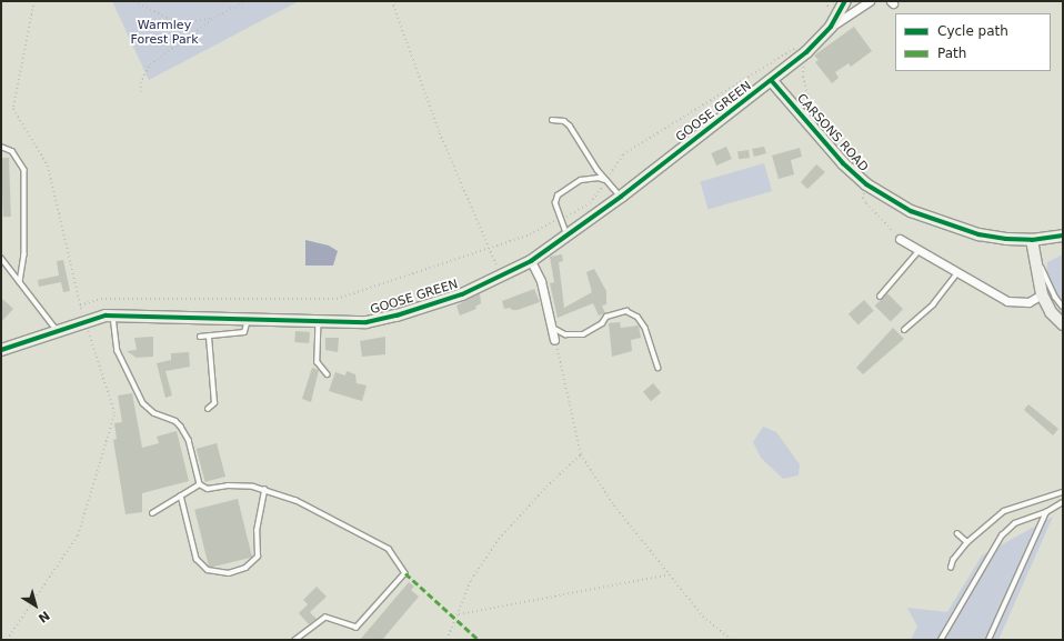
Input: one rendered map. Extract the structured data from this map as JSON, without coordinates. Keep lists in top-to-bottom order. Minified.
{"streets":{"street":["GOOSE GREEN","CARSONS ROAD"]},"crossings":[["GOOSE GREEN","CARSONS ROAD"]],"parks":["Warmley Forest Park"],"legend":["Cycle path","Path"],"north":"bottom right"}
